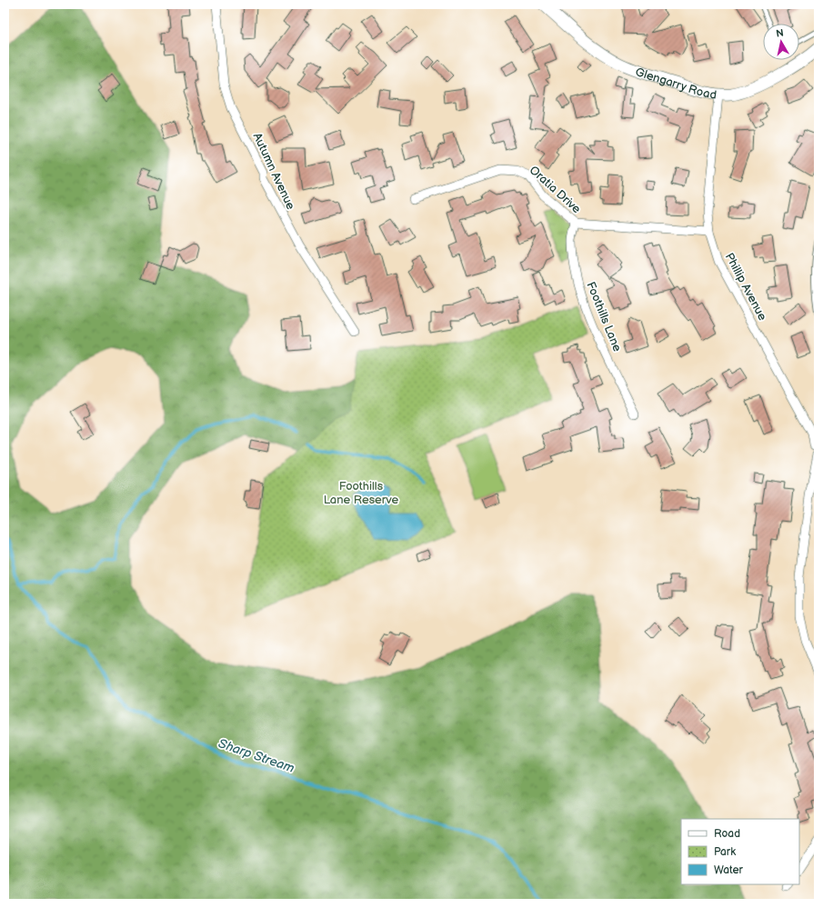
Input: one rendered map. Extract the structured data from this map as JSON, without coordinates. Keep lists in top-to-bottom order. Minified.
{"streets":{"main road":["Glengarry Road"],"street":["Autumn Avenue","Oratia Drive","Phillip Avenue","Foothills Lane"]},"crossings":[["Glengarry Road","Phillip Avenue"],["Oratia Drive","Phillip Avenue"],["Oratia Drive","Foothills Lane"]],"water":["Sharp Stream"],"parks":["Foothills Lane Reserve"],"legend":["Road","Park","Water"],"north":"top"}
